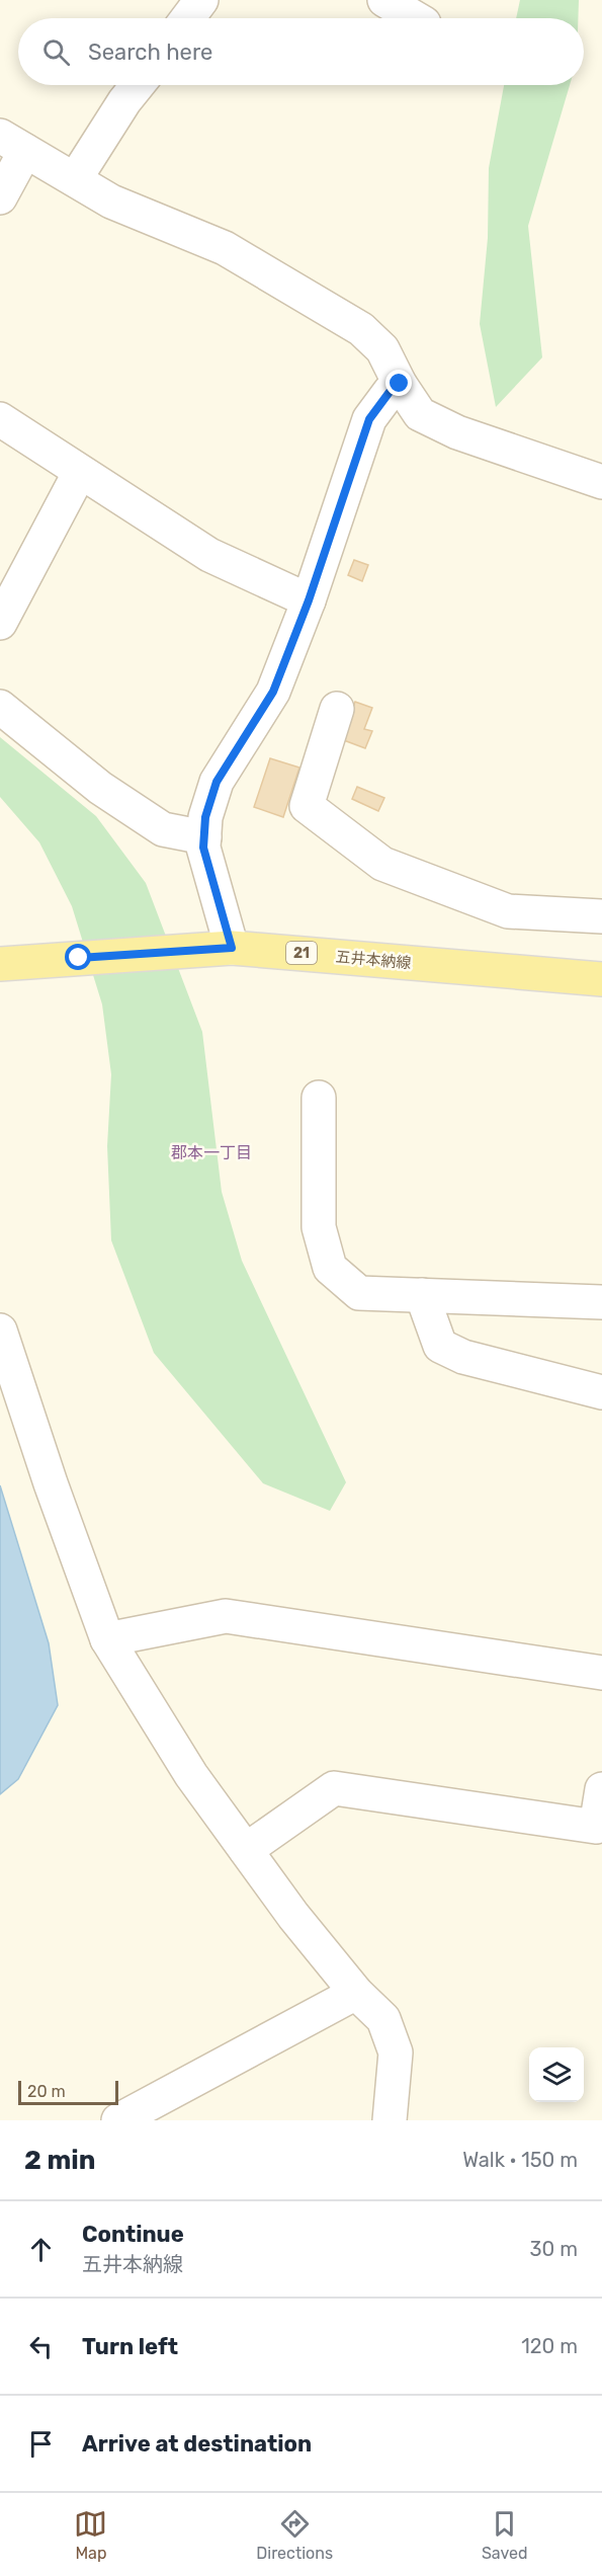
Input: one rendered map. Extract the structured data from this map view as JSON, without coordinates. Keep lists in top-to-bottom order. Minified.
{"streets":{"main road":["21","五井本納線"]},"districts":["郡本一丁目"],"scale_bar":"20 m","page":{"search":"Search here","scale":"20 m","heading":["2 min","Walk · 150 m"],"list":[["Continue","五井本納線","30 m"],["Turn left","120 m"],"Arrive at destination"],"nav":["Map","Directions","Saved"]}}
